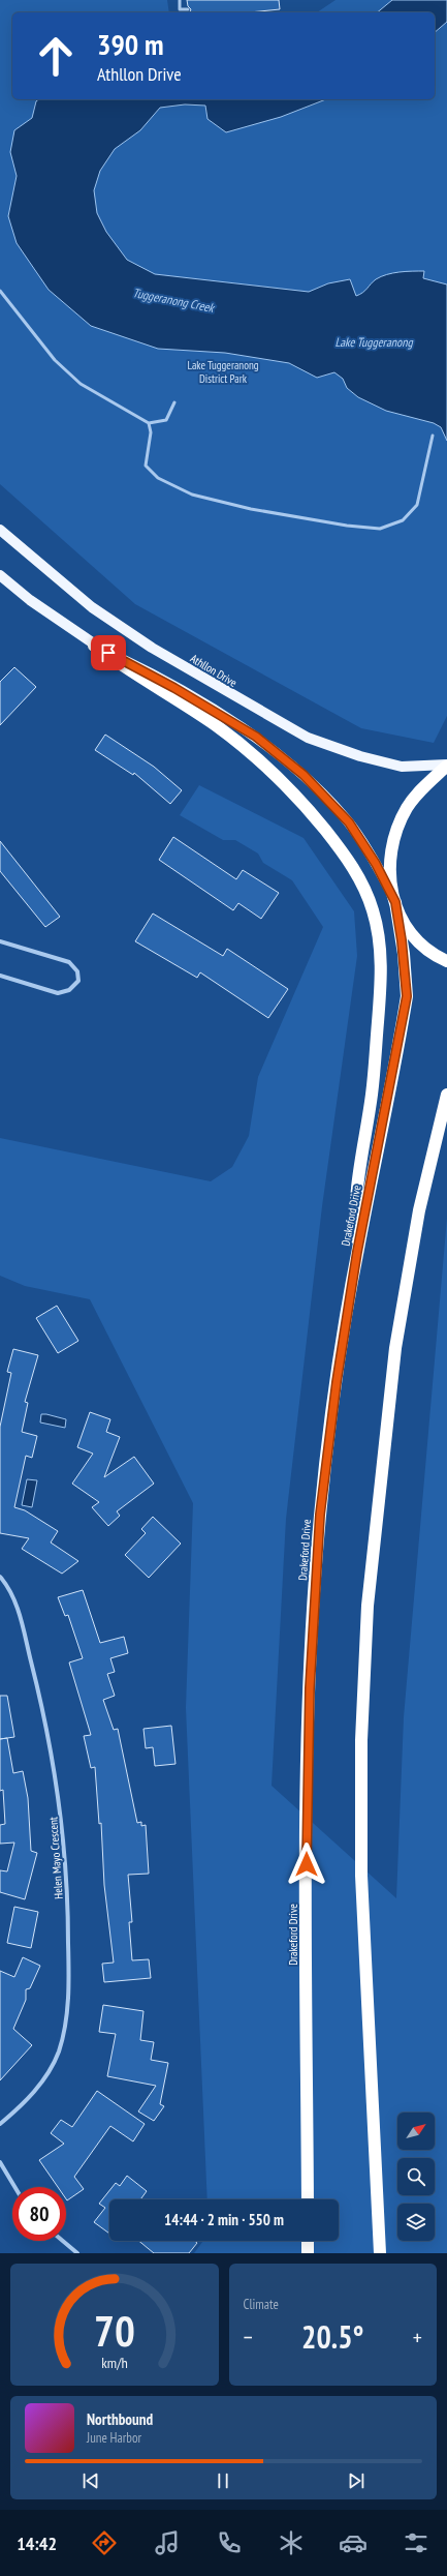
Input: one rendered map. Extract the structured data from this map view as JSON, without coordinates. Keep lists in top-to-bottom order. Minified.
{"streets":{"highway":["Drakeford Drive"],"main road":["Athllon Drive"],"street":["Helen Mayo Crescent"]},"water":["Tuggeranong Creek","Lake Tuggeranong"],"parks":["Lake Tuggeranong District Park"],"north":"top right","page":{"turn":["390 m","Athllon Drive"],"limit":"80","trip":"14:44 · 2 min · 550 m","tile":"Climate","heat":["−","20.5°","+"],"song":["Northbound","June Harbor"],"tabs":"14:42","gauge":["70","km/h"]}}
